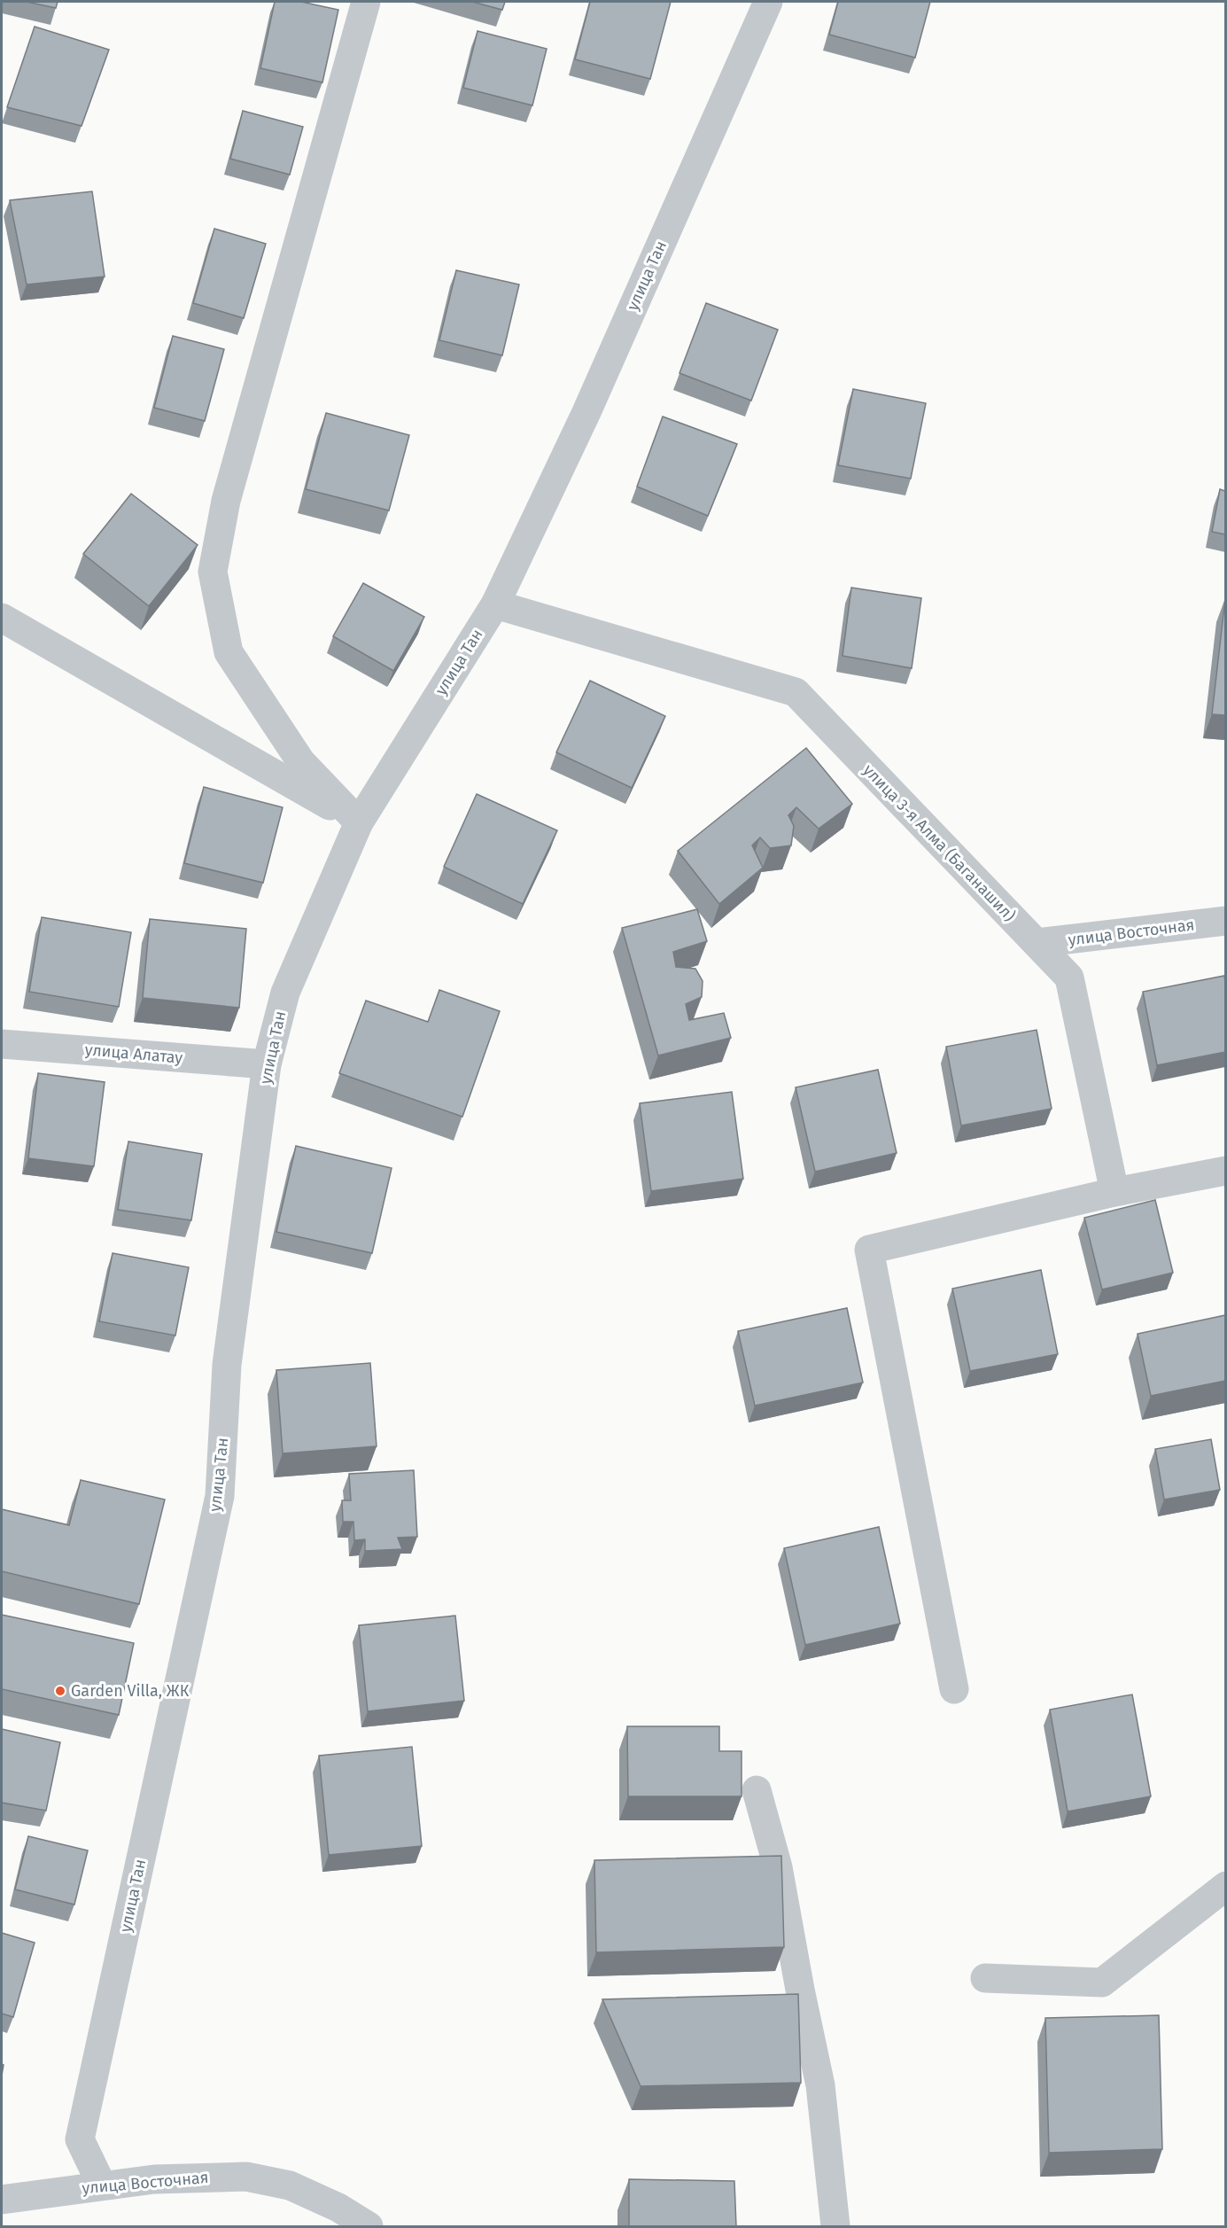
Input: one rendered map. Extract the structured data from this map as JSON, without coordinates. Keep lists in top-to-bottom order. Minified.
{"streets":{"street":["улица Тан","улица 3-я Алма (Баганашил)","улица Восточная","улица Алатау"]},"crossings":[["улица Тан","улица 3-я Алма (Баганашил)"],["улица Тан","улица Восточная"],["улица Тан","улица Алатау"],["улица 3-я Алма (Баганашил)","улица Восточная"]],"places":["Garden Villa, ЖК"]}
